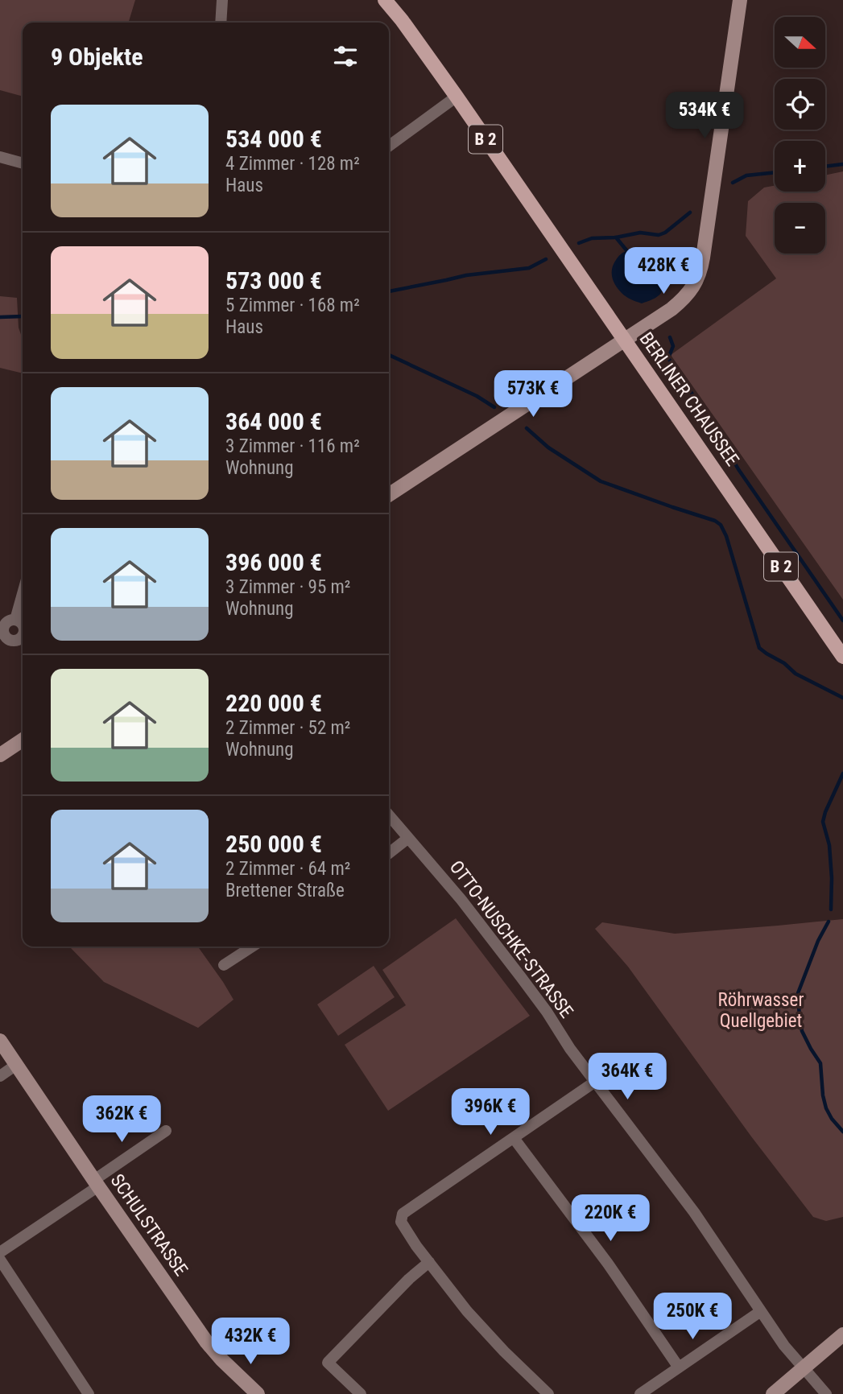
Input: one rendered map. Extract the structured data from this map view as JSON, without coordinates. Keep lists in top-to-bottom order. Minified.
{"streets":{"main road":["B 2","BERLINER CHAUSSEE"],"street":["OTTO-NUSCHKE-STRASSE","SCHULSTRASSE"]},"parks":["Röhrwasser Quellgebiet"],"north":"right","page":{"map_buttons":["+","−"],"heading":"9 Objekte","list":[{"name":"534 000 €","note":"4 Zimmer · 128 m² · Haus"},{"name":"573 000 €","note":"5 Zimmer · 168 m² · Haus"},{"name":"364 000 €","note":"3 Zimmer · 116 m² · Wohnung"},{"name":"396 000 €","note":"3 Zimmer · 95 m² · Wohnung"},{"name":"220 000 €","note":"2 Zimmer · 52 m² · Wohnung"},{"name":"250 000 €","note":"2 Zimmer · 64 m² · Brettener Straße"}],"price":["534K €","428K €","573K €","364K €","396K €","362K €","220K €","250K €","432K €"]}}
